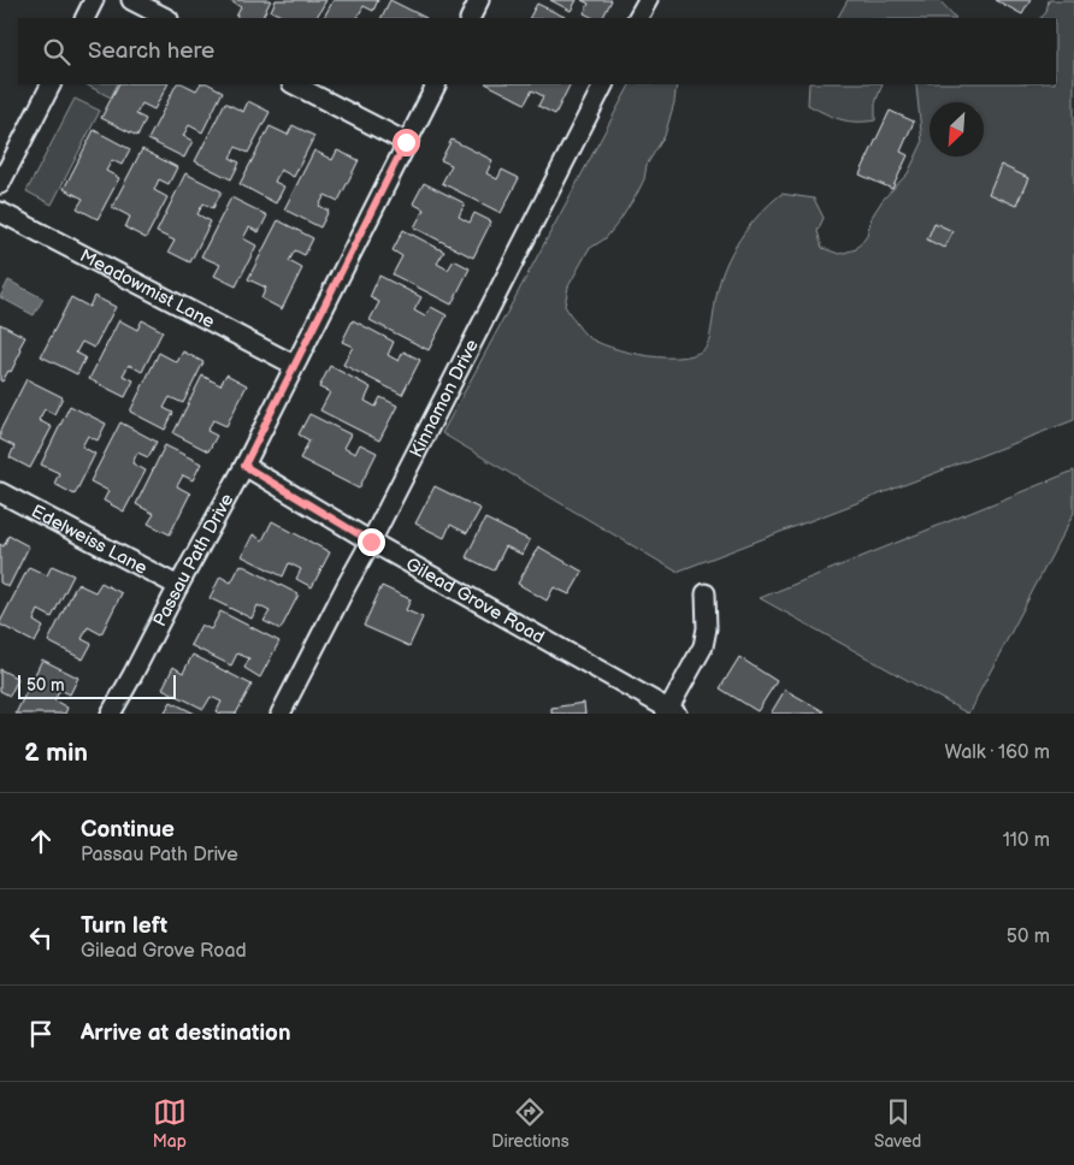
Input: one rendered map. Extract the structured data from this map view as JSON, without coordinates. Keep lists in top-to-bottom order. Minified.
{"streets":{"street":["Meadowmist Lane","Kinnamon Drive","Edelweiss Lane","Passau Path Drive","Gilead Grove Road"]},"crossings":[["Meadowmist Lane","Passau Path Drive"],["Kinnamon Drive","Gilead Grove Road"],["Edelweiss Lane","Passau Path Drive"],["Passau Path Drive","Gilead Grove Road"]],"scale_bar":"50 m","north":"bottom left","page":{"search":"Search here","scale":"50 m","heading":["2 min","Walk · 160 m"],"list":[["Continue","Passau Path Drive","110 m"],["Turn left","Gilead Grove Road","50 m"],"Arrive at destination"],"nav":["Map","Directions","Saved"]}}
